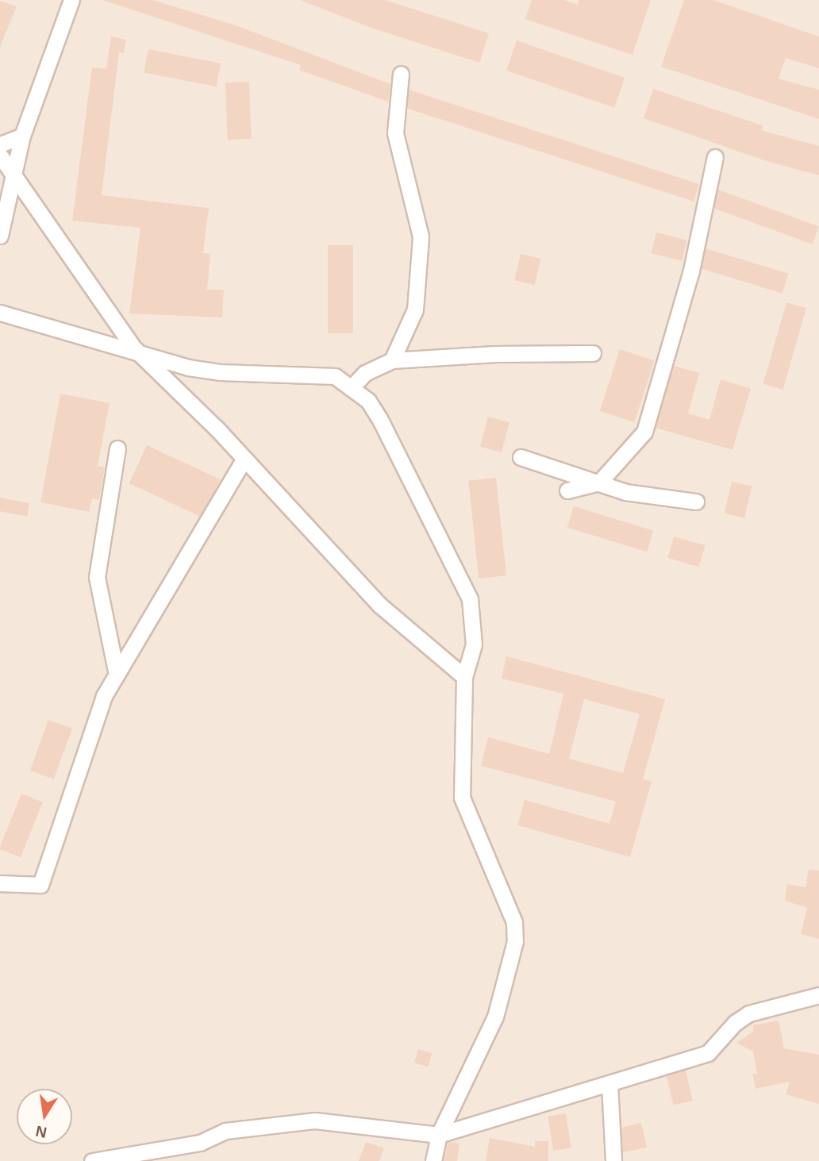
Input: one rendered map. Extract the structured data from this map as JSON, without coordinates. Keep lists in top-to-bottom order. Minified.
{"north":"bottom"}
